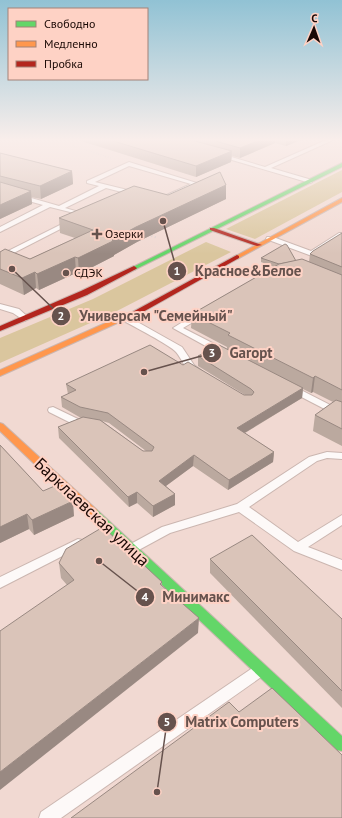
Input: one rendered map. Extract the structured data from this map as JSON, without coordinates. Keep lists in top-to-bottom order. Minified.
{"streets":{"main road":["Барклаевская улица"]},"places":{"other":["Красное&Белое","Универсам \"Семейный\"","СДЭК","Garopt","Минимакс","Matrix Computers"],"health":["Озерки"]},"legend":["Свободно","Медленно","Пробка"],"north":"top"}
